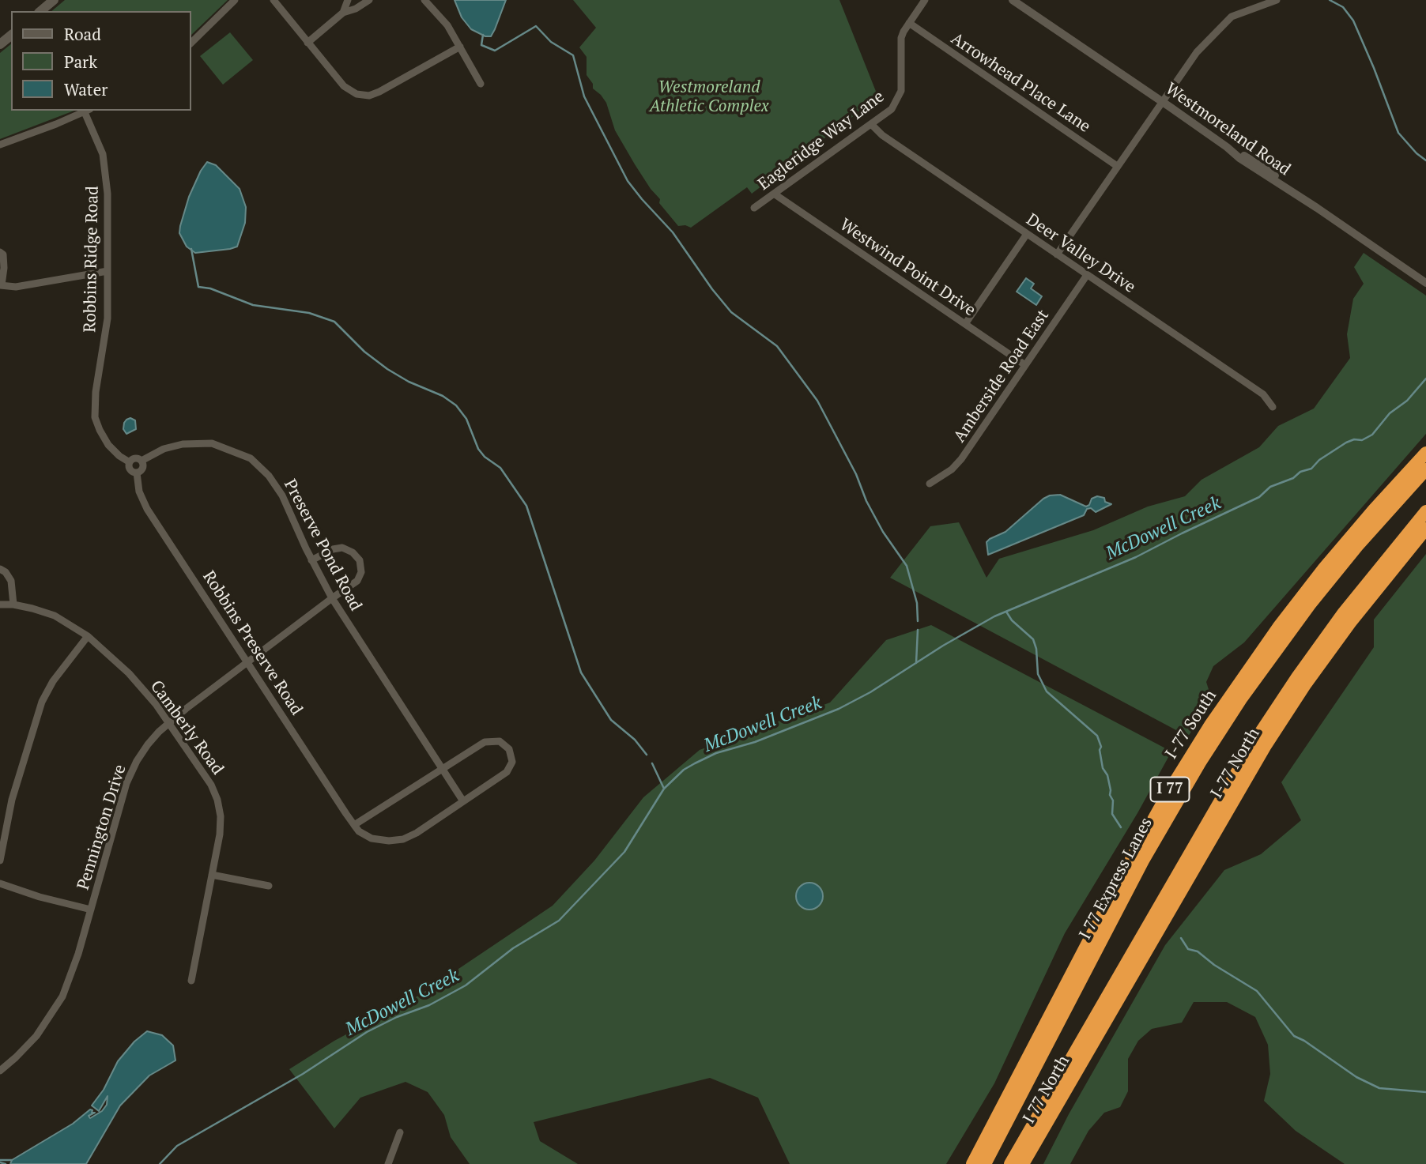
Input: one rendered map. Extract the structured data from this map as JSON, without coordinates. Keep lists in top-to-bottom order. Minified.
{"streets":{"highway":["I-77 South","I-77 North","I 77","I 77 Express Lanes","I 77 North"],"street":["Arrowhead Place Lane","Westmoreland Road","Eagleridge Way Lane","Deer Valley Drive","Robbins Ridge Road","Westwind Point Drive","Amberside Road East","Preserve Pond Road","Robbins Preserve Road","Camberly Road","Pennington Drive"]},"crossings":[["Arrowhead Place Lane","Eagleridge Way Lane"],["Eagleridge Way Lane","Deer Valley Drive"],["Eagleridge Way Lane","Westwind Point Drive"],["Deer Valley Drive","Amberside Road East"],["Robbins Ridge Road","Preserve Pond Road"],["Robbins Ridge Road","Robbins Preserve Road"],["Westwind Point Drive","Amberside Road East"],["Preserve Pond Road","Robbins Preserve Road"],["Preserve Pond Road","Pennington Drive"],["Robbins Preserve Road","Pennington Drive"],["Camberly Road","Pennington Drive"],["I-77 North","I 77 North"]],"water":["McDowell Creek"],"parks":["Westmoreland Athletic Complex"],"legend":["Road","Park","Water"]}
